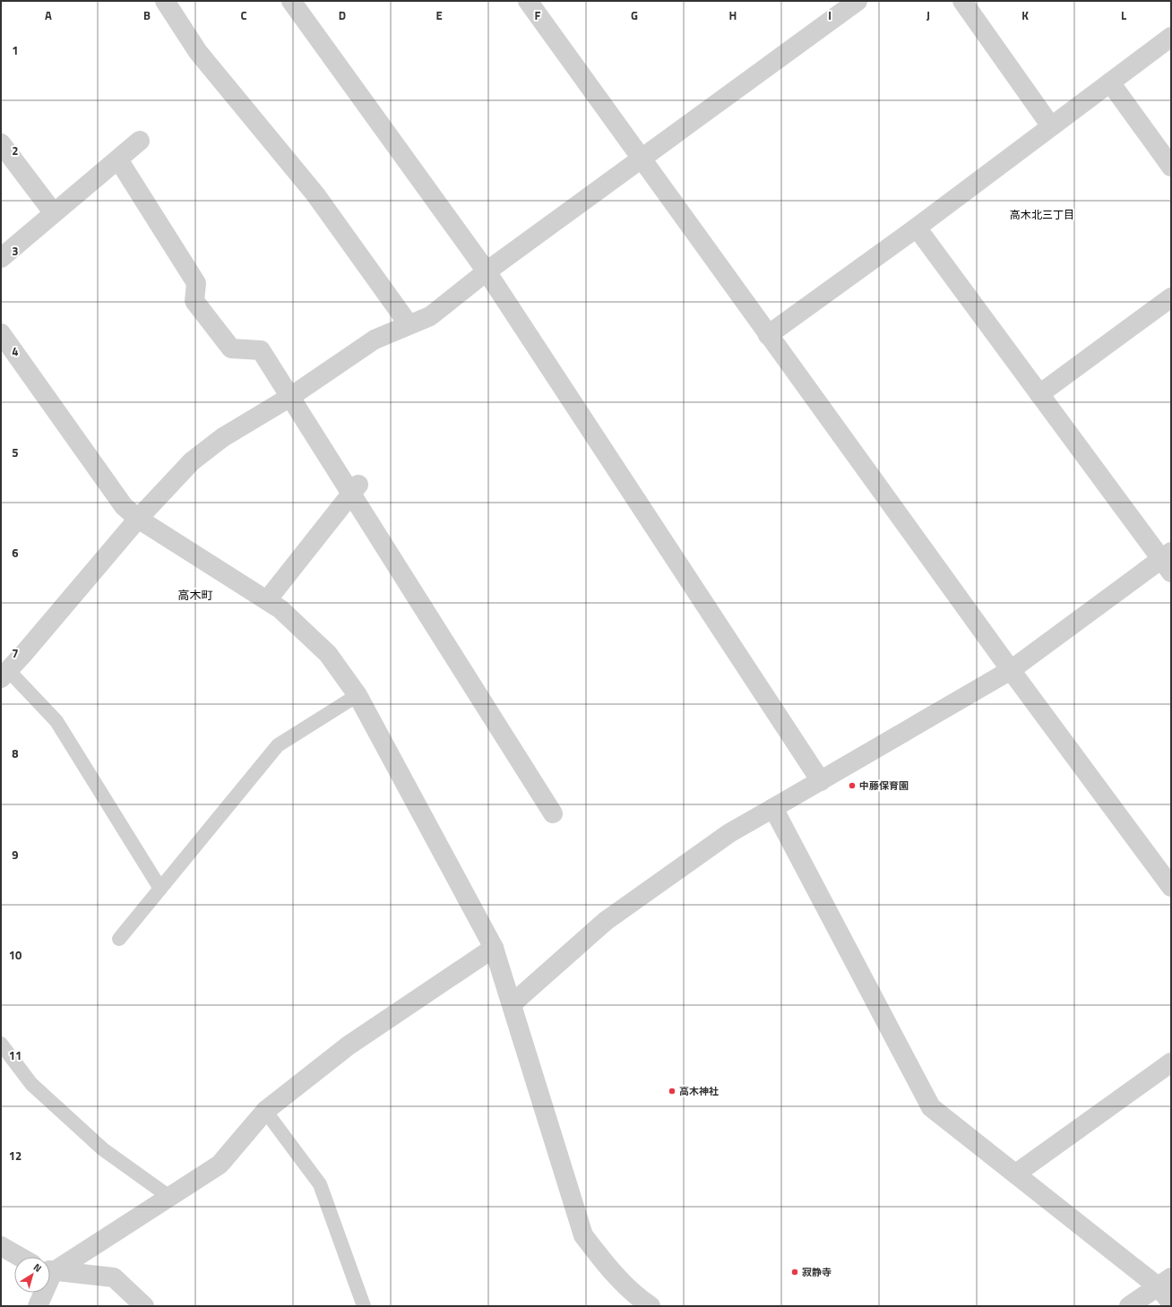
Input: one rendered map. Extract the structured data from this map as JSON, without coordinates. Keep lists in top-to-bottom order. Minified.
{"districts":["高木北三丁目","高木町"],"places":["中藤保育園","高木神社","寂静寺"],"north":"top right","grid":{"columns":["A","B","C","D","E","F","G","H","I","J","K","L"],"rows":["1","2","3","4","5","6","7","8","9","10","11","12"]}}
